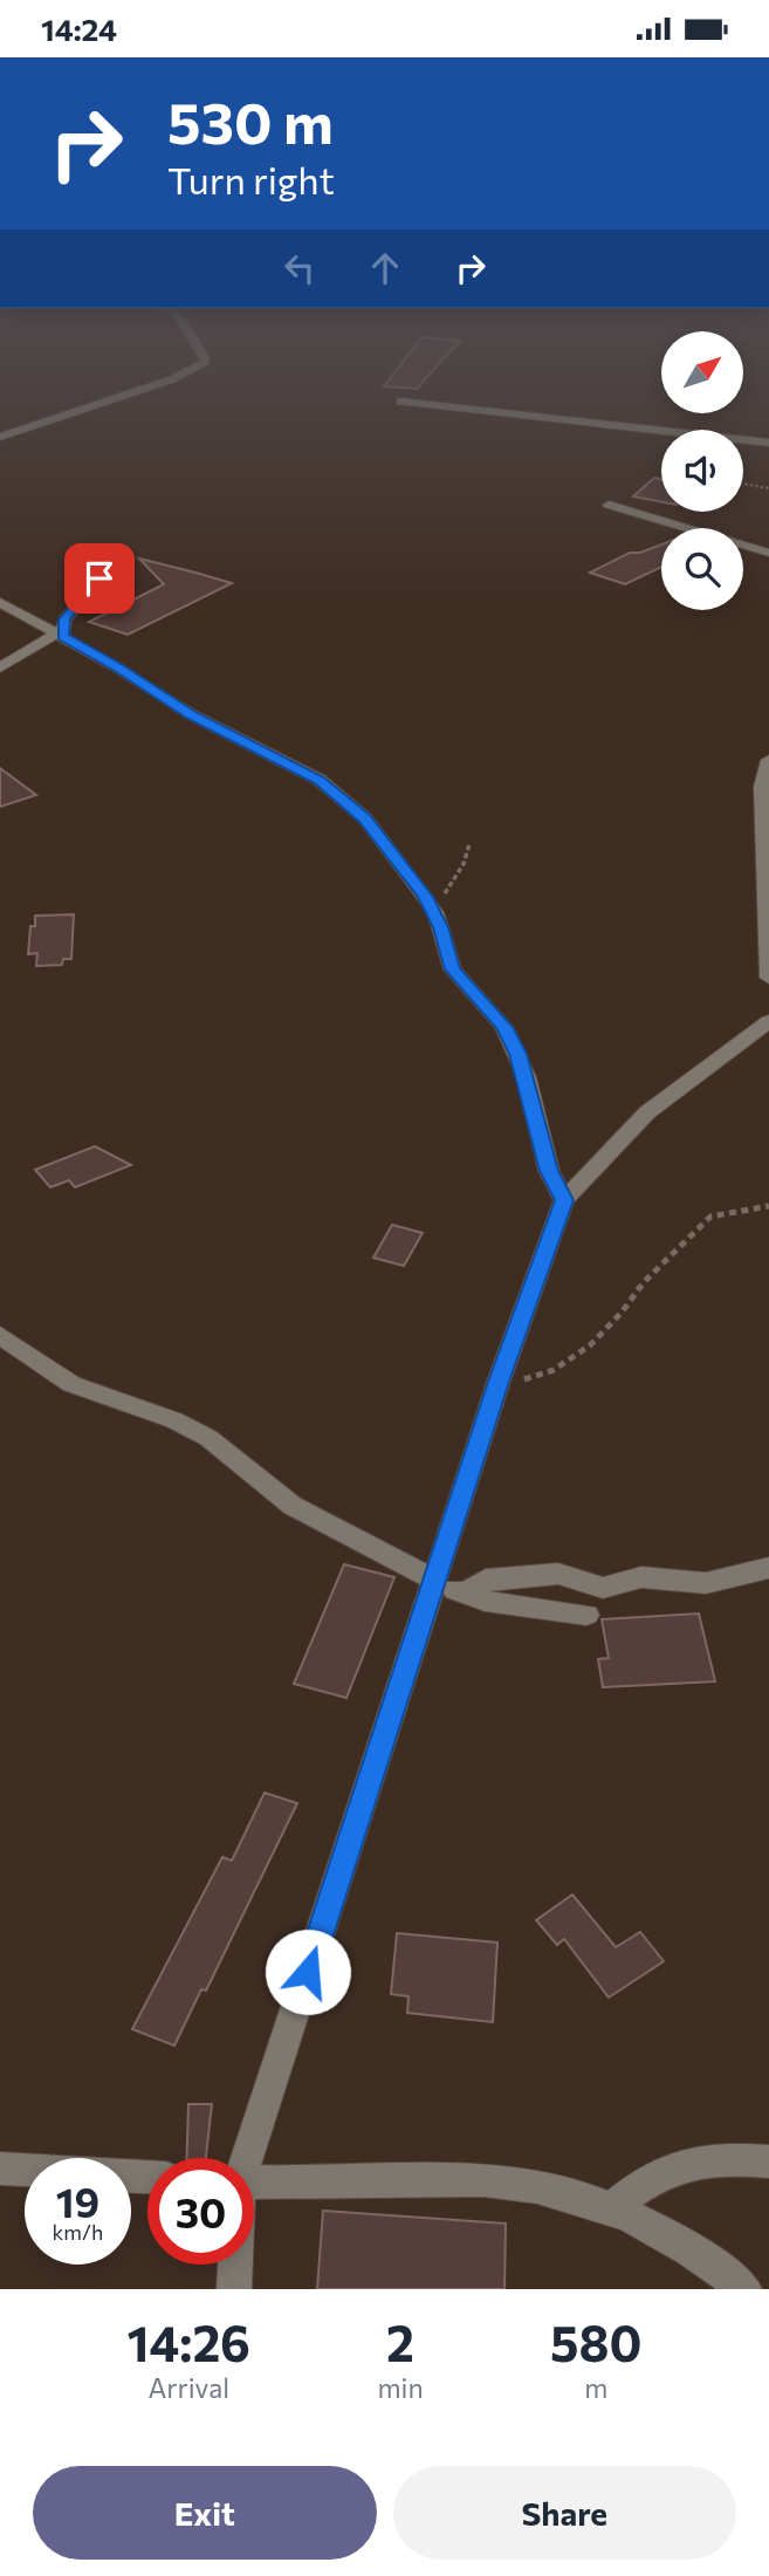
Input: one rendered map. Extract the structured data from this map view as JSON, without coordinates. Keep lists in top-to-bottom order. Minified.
{"north":"top right","page":{"status":"14:24","turn":["530 m","Turn right"],"speed":"19 km/h","limit":"30","eta":["14:26","Arrival","2","min","580","m"],"buttons":["Exit","Share"]}}
